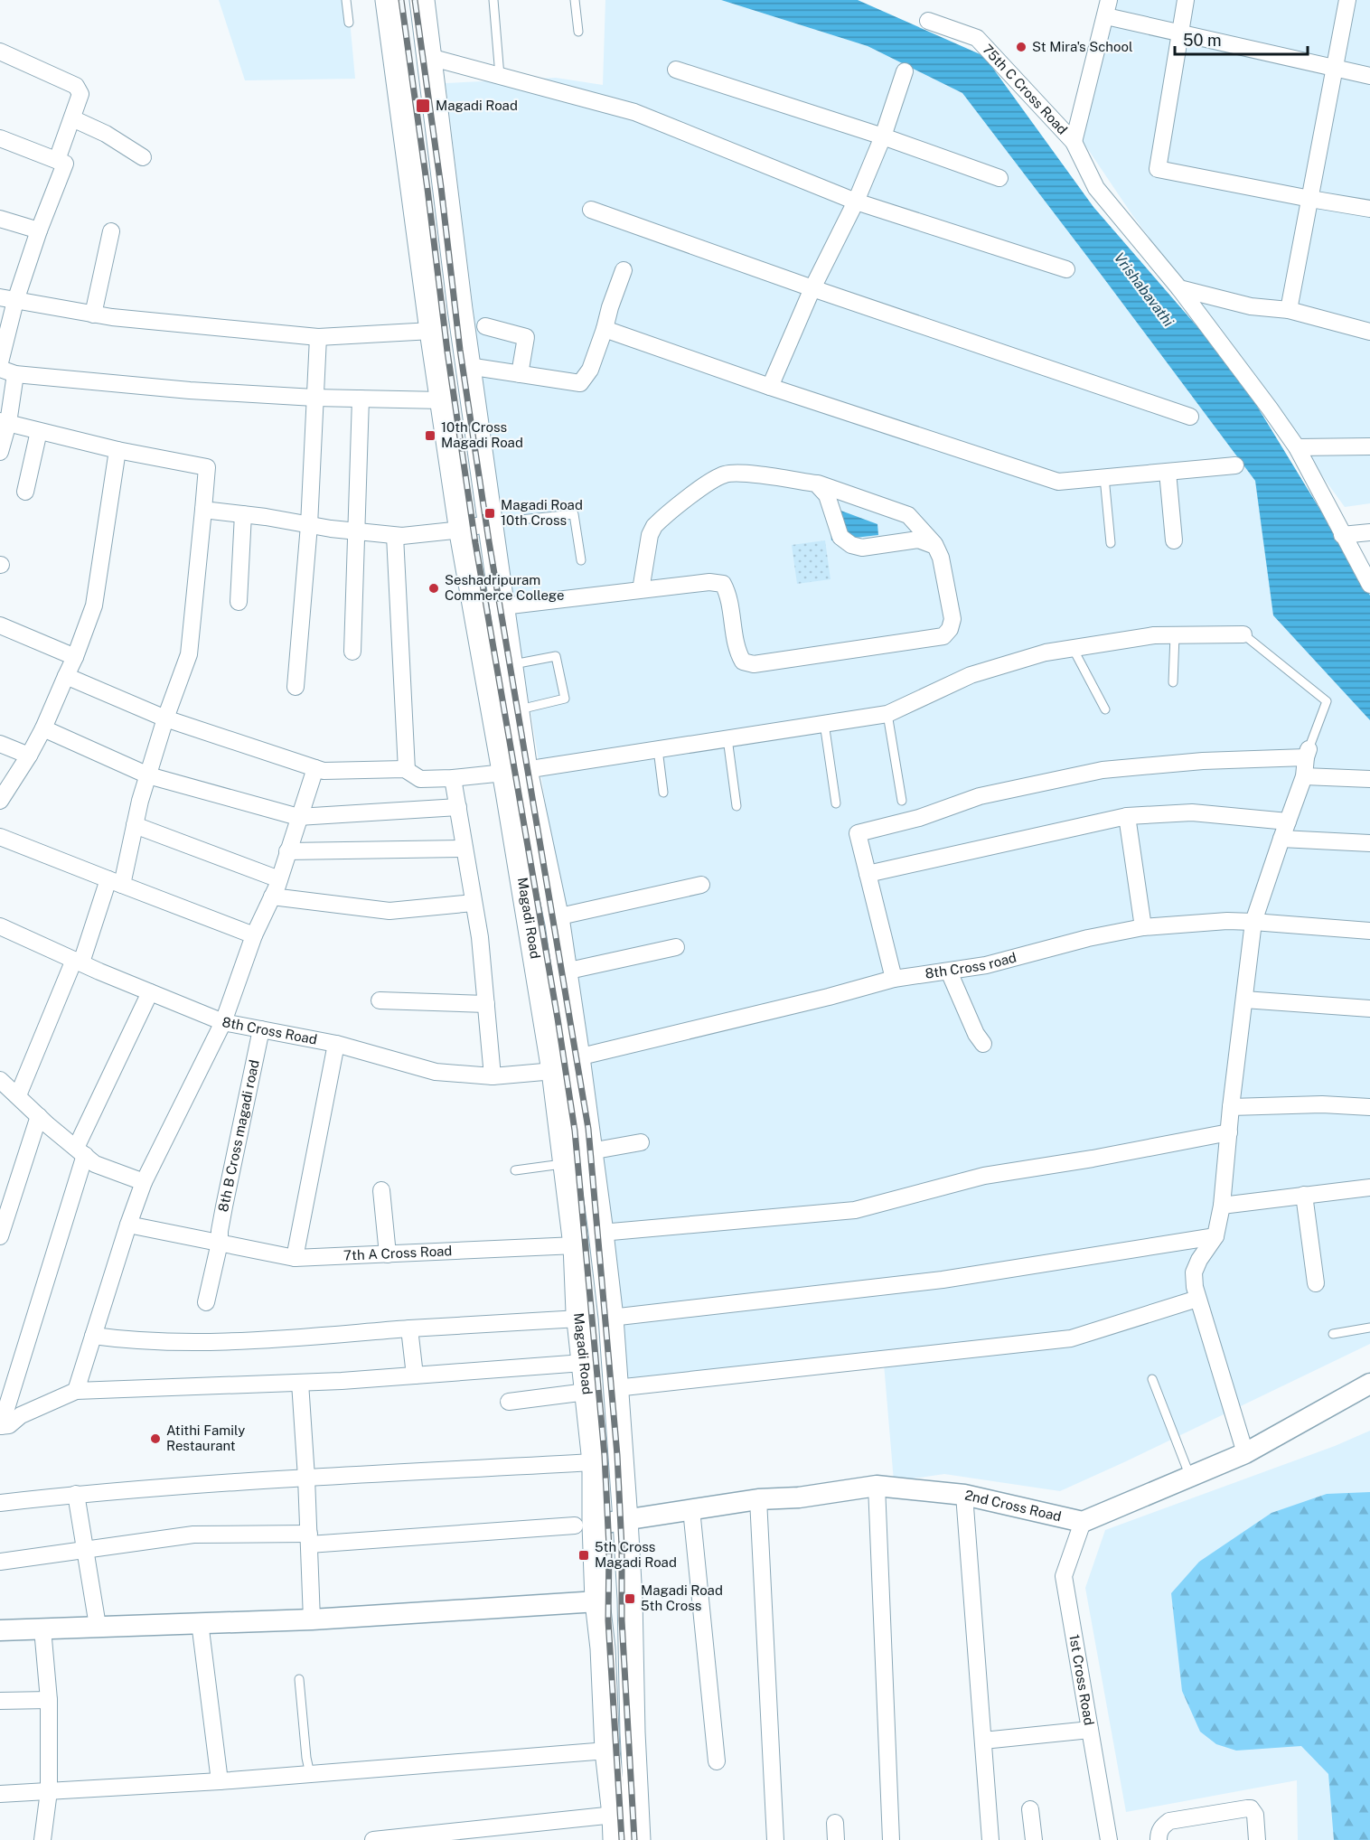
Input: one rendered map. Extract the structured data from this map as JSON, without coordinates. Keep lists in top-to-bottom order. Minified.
{"streets":{"main road":["Magadi Road"],"street":["75th C Cross Road","8th Cross road","8th Cross Road","8th B Cross magadi road","7th A Cross Road","2nd Cross Road","1st Cross Road"]},"crossings":[["Magadi Road","8th Cross road"],["Magadi Road","8th Cross Road"],["Magadi Road","7th A Cross Road"],["Magadi Road","2nd Cross Road"],["8th Cross road","8th Cross Road"],["8th Cross Road","8th B Cross magadi road"],["8th B Cross magadi road","7th A Cross Road"],["2nd Cross Road","1st Cross Road"]],"water":["Vrishabavathi"],"places":{"other":["St Mira's School","Seshadripuram Commerce College","Atithi Family Restaurant"],"transit":["Magadi Road","10th Cross Magadi Road","Magadi Road 10th Cross","5th Cross Magadi Road","Magadi Road 5th Cross"]},"scale_bar":"50 m"}
